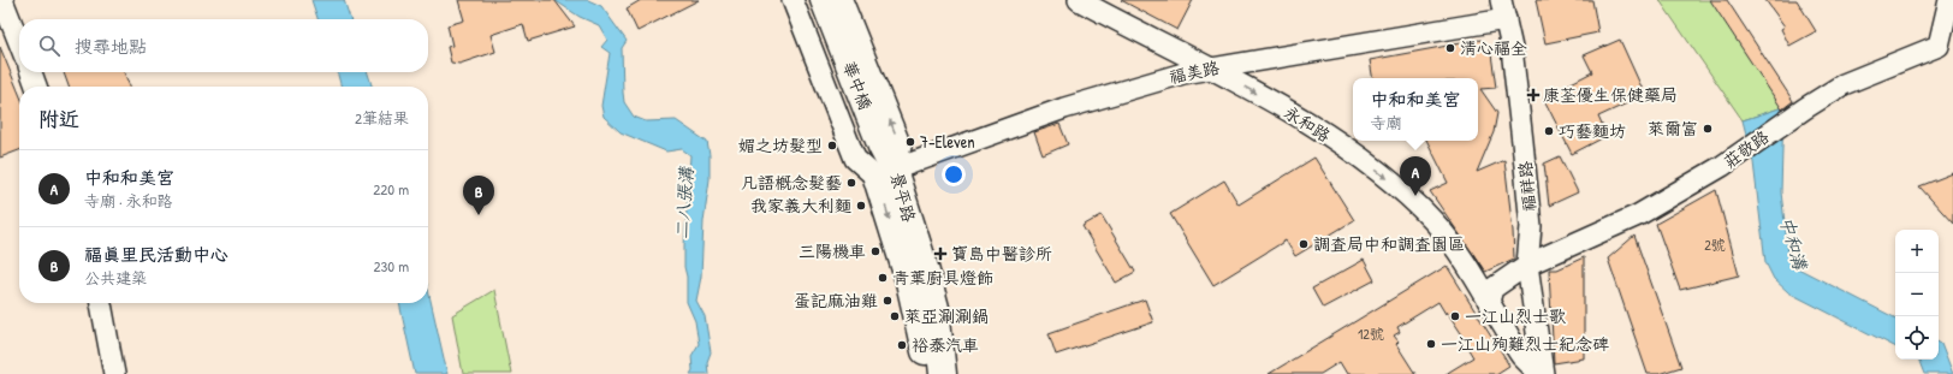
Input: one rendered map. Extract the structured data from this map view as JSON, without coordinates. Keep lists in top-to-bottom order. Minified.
{"streets":{"main road":["華中橋","景平路"],"street":["福美路","永和路","莊敬路","福祥路"]},"crossings":[["福美路","華中橋"],["福美路","永和路"],["福美路","福祥路"],["福美路","景平路"],["華中橋","景平路"],["永和路","莊敬路"],["永和路","福祥路"],["莊敬路","福祥路"]],"one_way":["永和路"],"water":["二八張溝","中和溝"],"places":{"other":["清心福全","萊爾富","巧藝麵坊","7-Eleven","媚之坊髮型","凡語概念髮藝","我家義大利麵","調查局中和調查園區","三陽機車","青葉廚具燈飾","蛋記麻油雞","萊亞涮涮鍋","一江山烈士歌","一江山殉難烈士紀念碑","裕泰汽車"],"health":["康荃優生保健藥局","寶島中醫診所"]},"house_numbers":["2號","12號"],"page":{"search":"搜尋地點","popup":["中和和美宮","寺廟"],"heading":["附近","2筆結果"],"list":[{"mark":"A","name":"中和和美宮","note":"寺廟 · 永和路","value":"220 m"},{"mark":"B","name":"福真里民活動中心","note":"公共建築","value":"230 m"}],"pins":["A","B"],"map_buttons":["+","−"]}}
